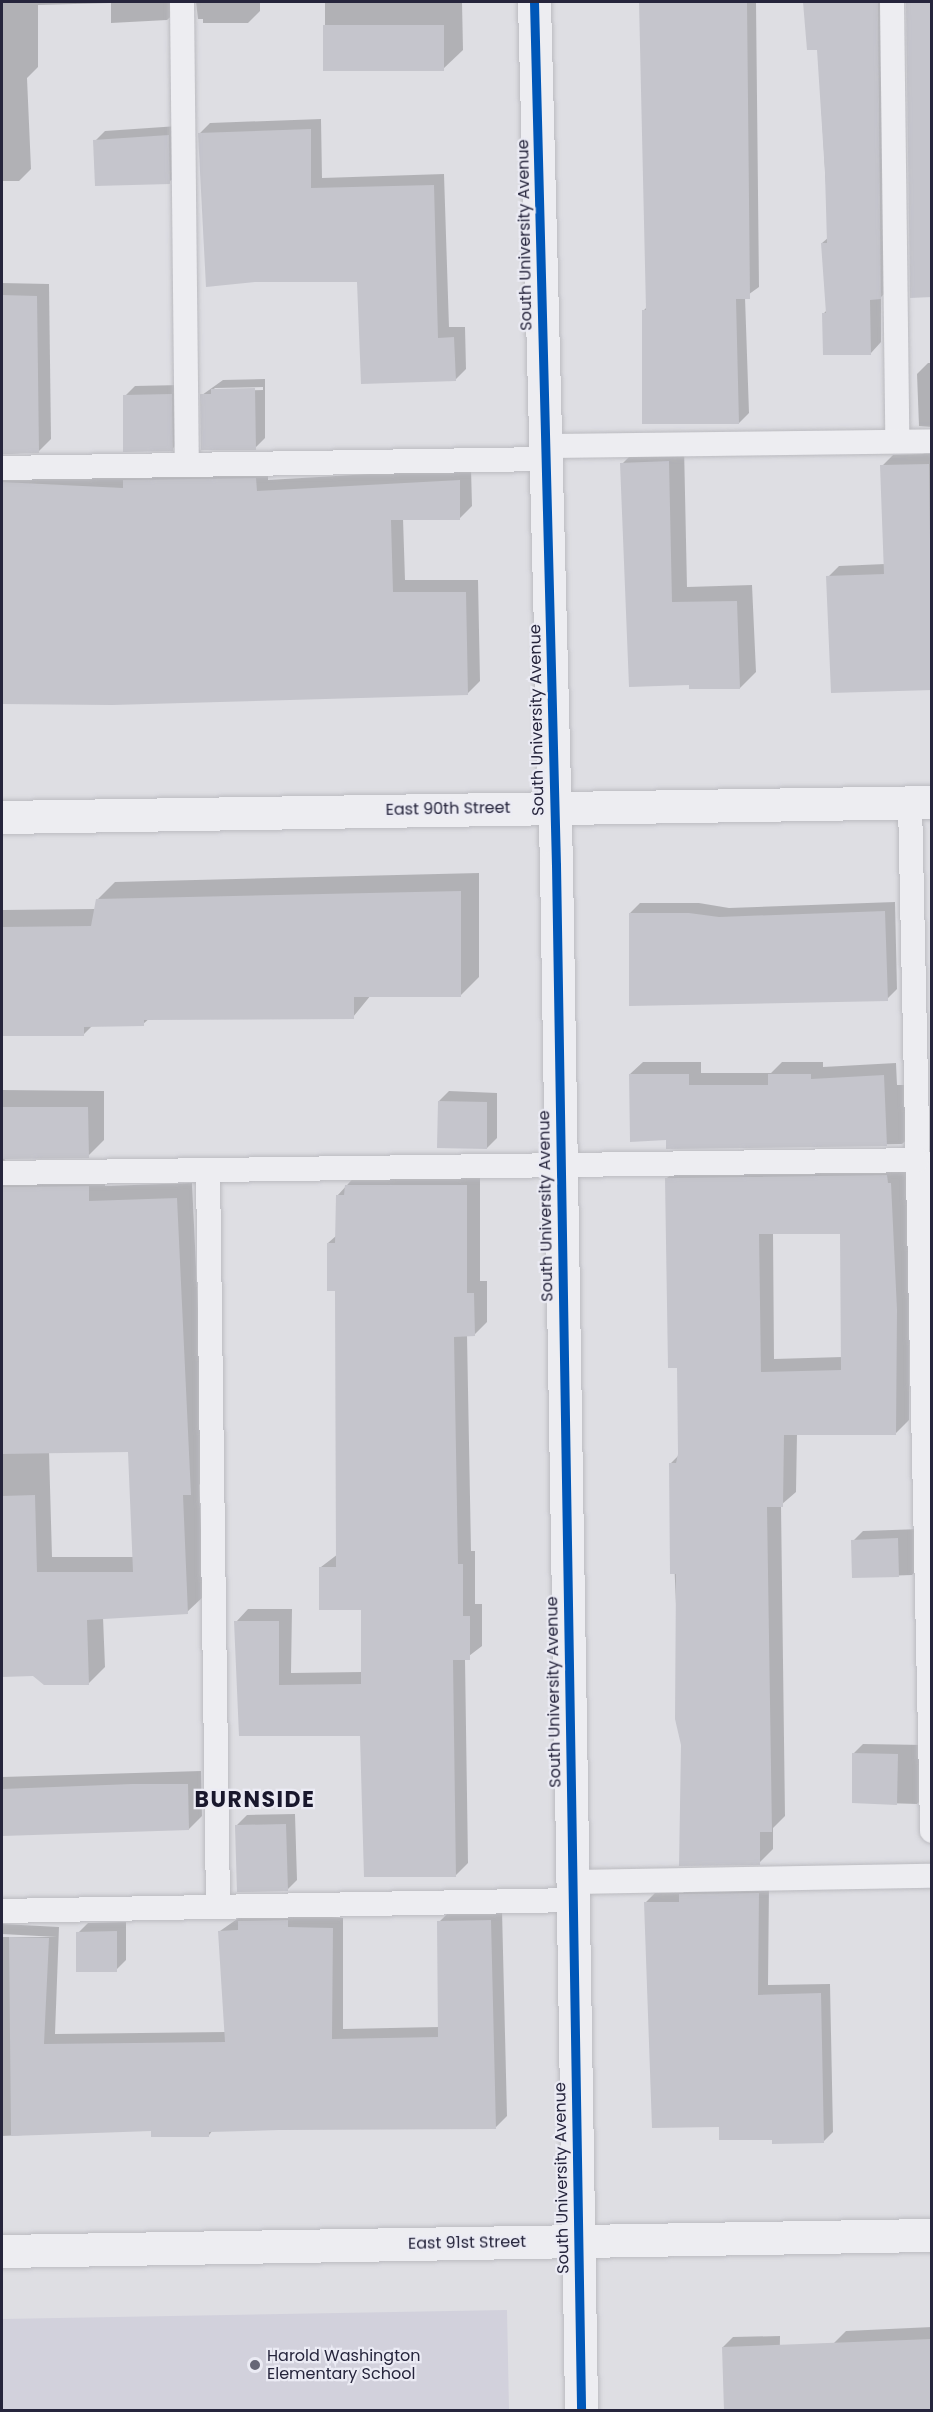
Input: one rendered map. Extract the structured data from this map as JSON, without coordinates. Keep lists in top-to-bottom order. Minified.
{"streets":{"street":["South University Avenue","East 90th Street","East 91st Street"]},"crossings":[["South University Avenue","East 90th Street"],["South University Avenue","East 91st Street"]],"districts":["BURNSIDE"],"places":["Harold Washington Elementary School"]}
